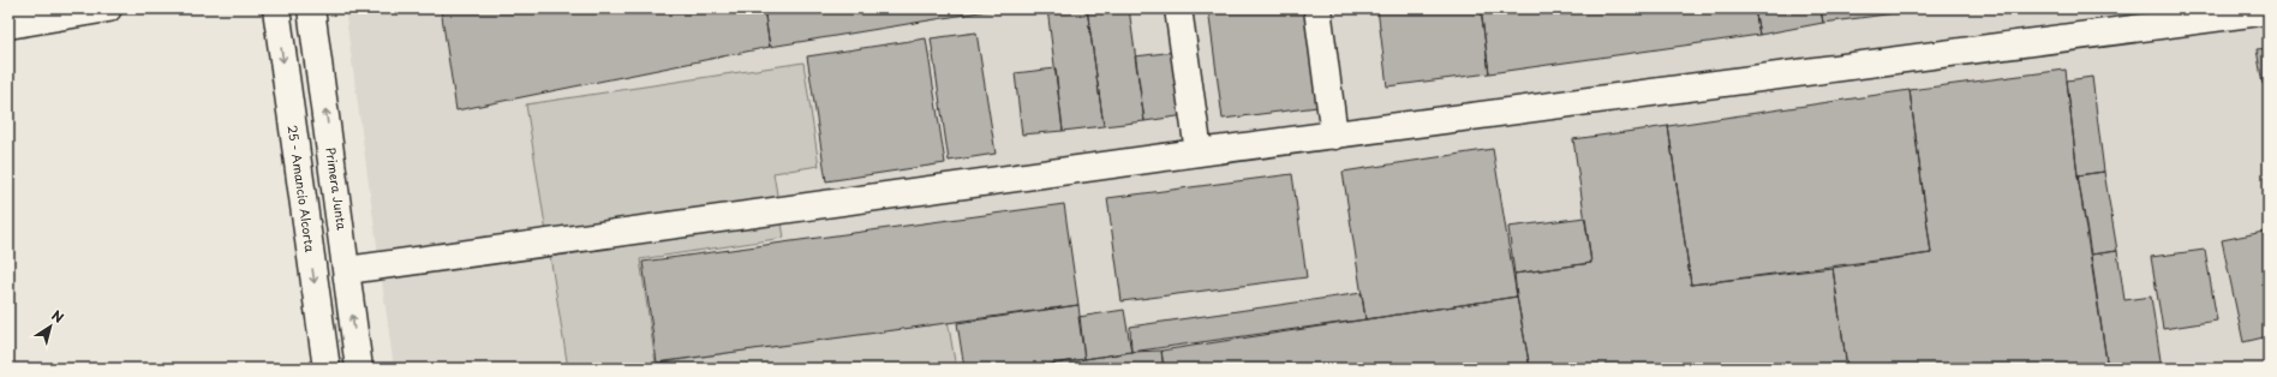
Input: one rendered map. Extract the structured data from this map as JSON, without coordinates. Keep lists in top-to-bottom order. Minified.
{"streets":{"main road":["25 - Amancio Alcorta","Primera Junta"]},"one_way":["25 - Amancio Alcorta","Primera Junta"],"north":"top right"}
